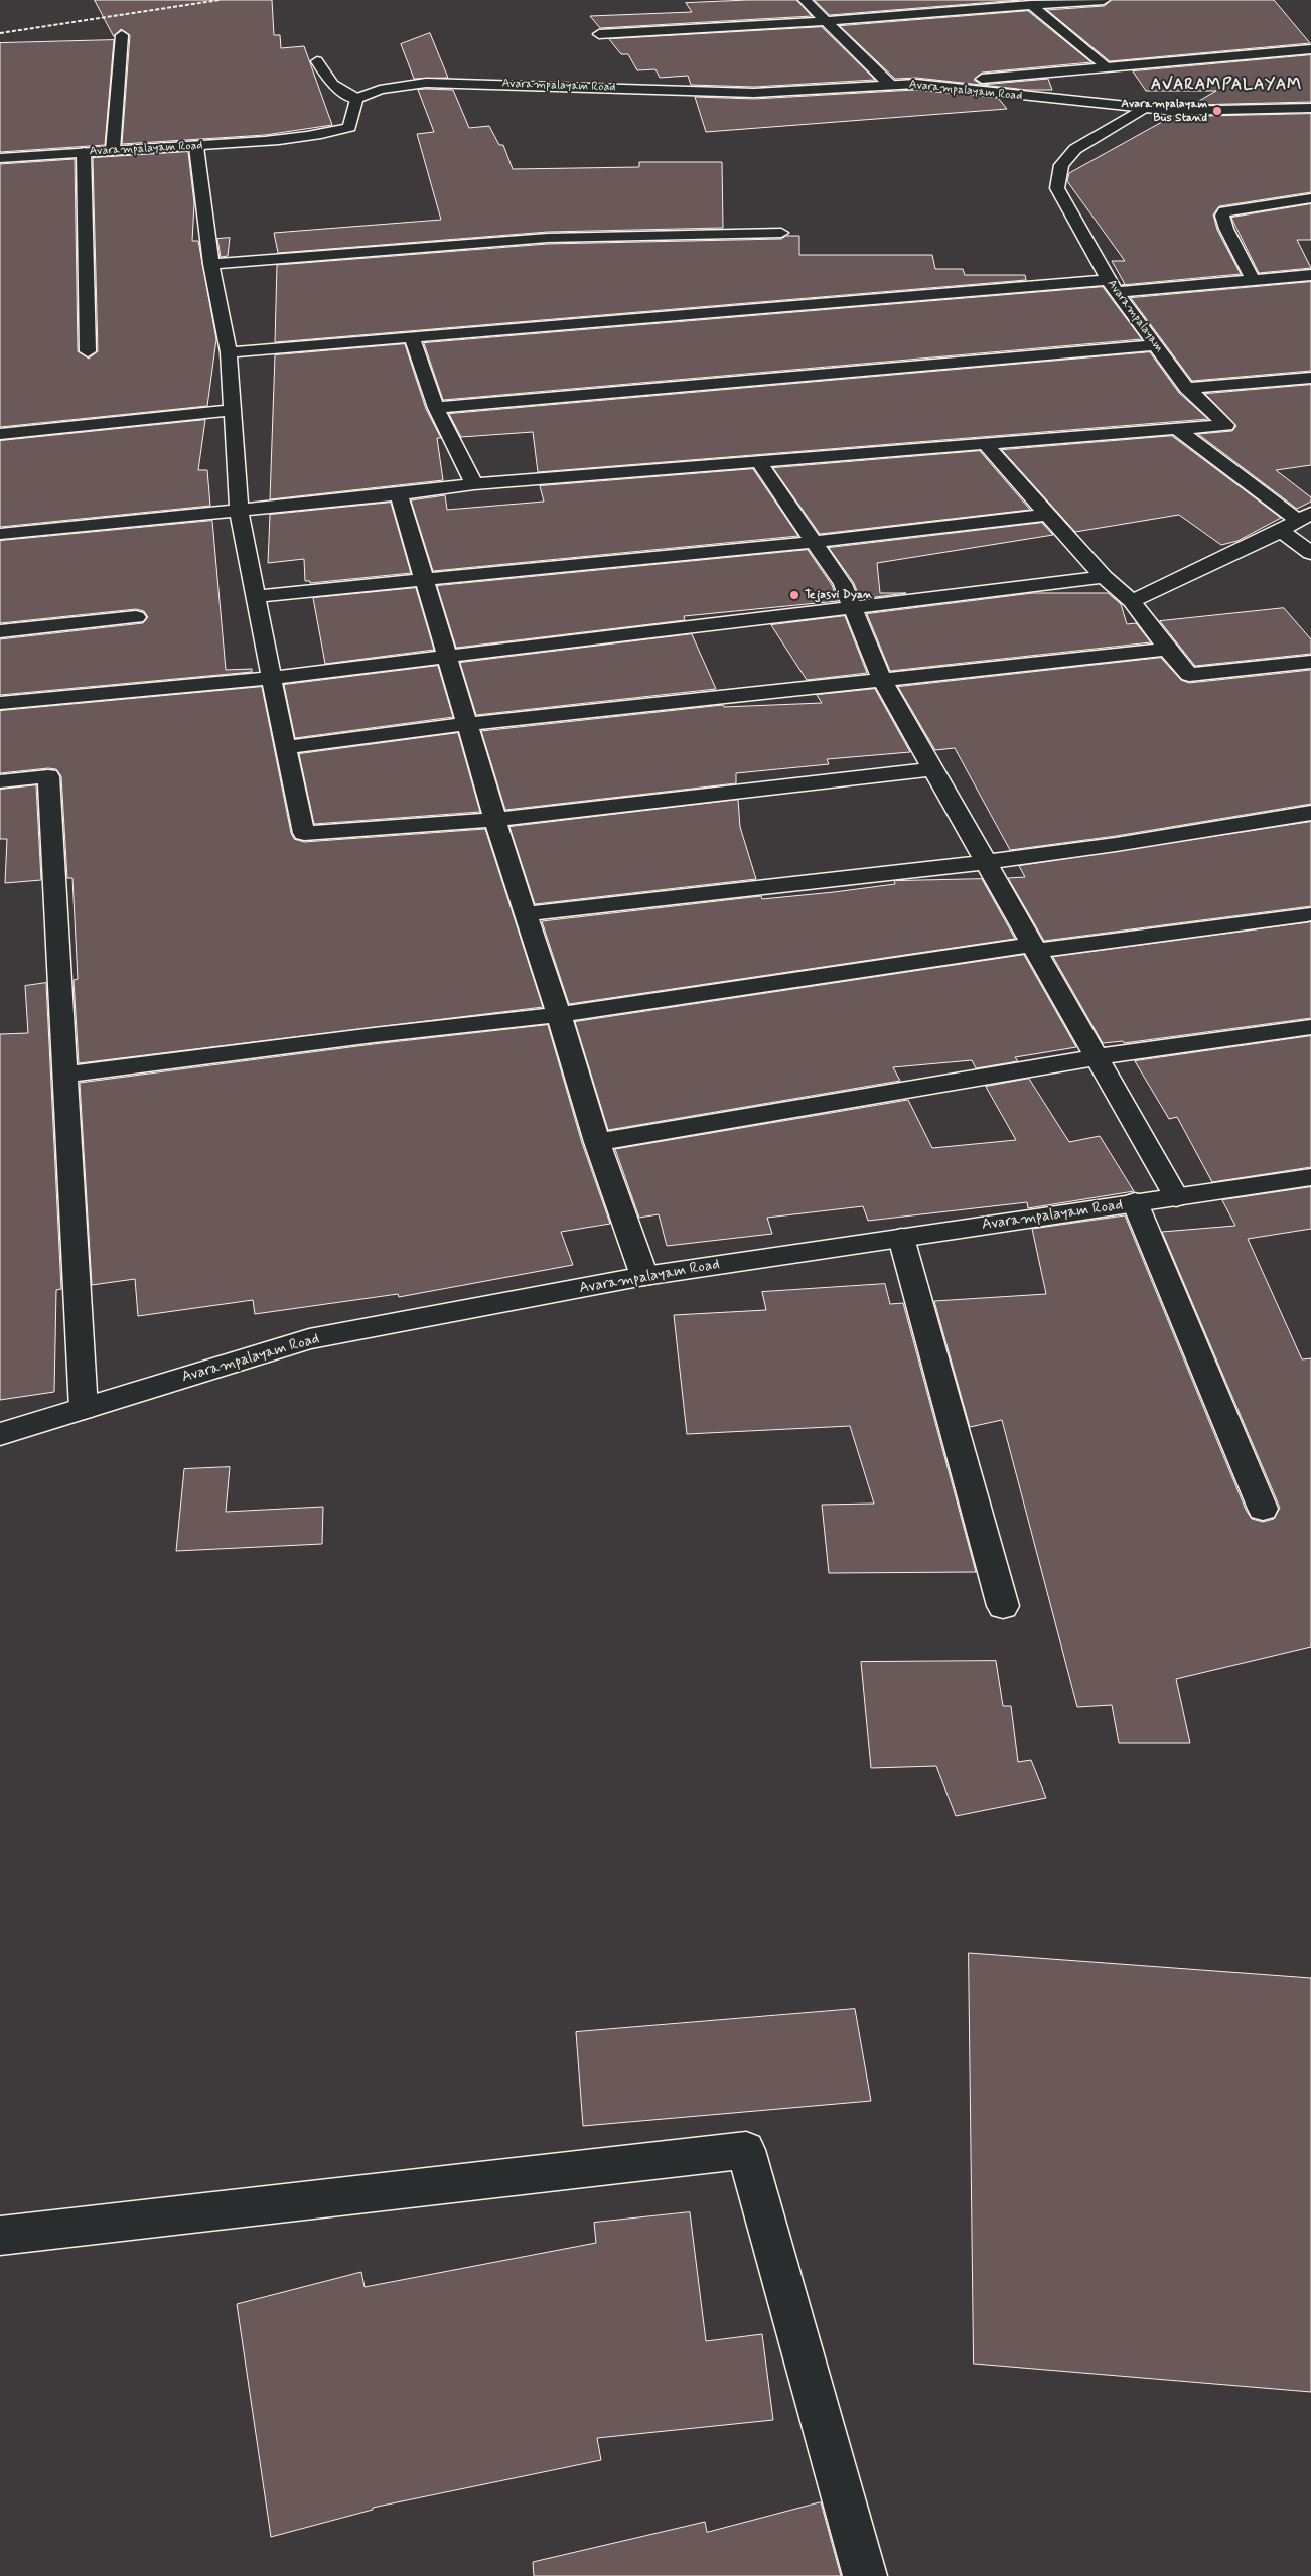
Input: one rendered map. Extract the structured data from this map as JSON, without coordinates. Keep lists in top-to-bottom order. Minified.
{"streets":{"street":["Avarampalayam Road","Avarampalayam"]},"crossings":[["Avarampalayam Road","Avarampalayam"]],"districts":["AVARAMPALAYAM"],"places":["Avarampalayam Bus Stand","Tejasvi Dyan"]}
